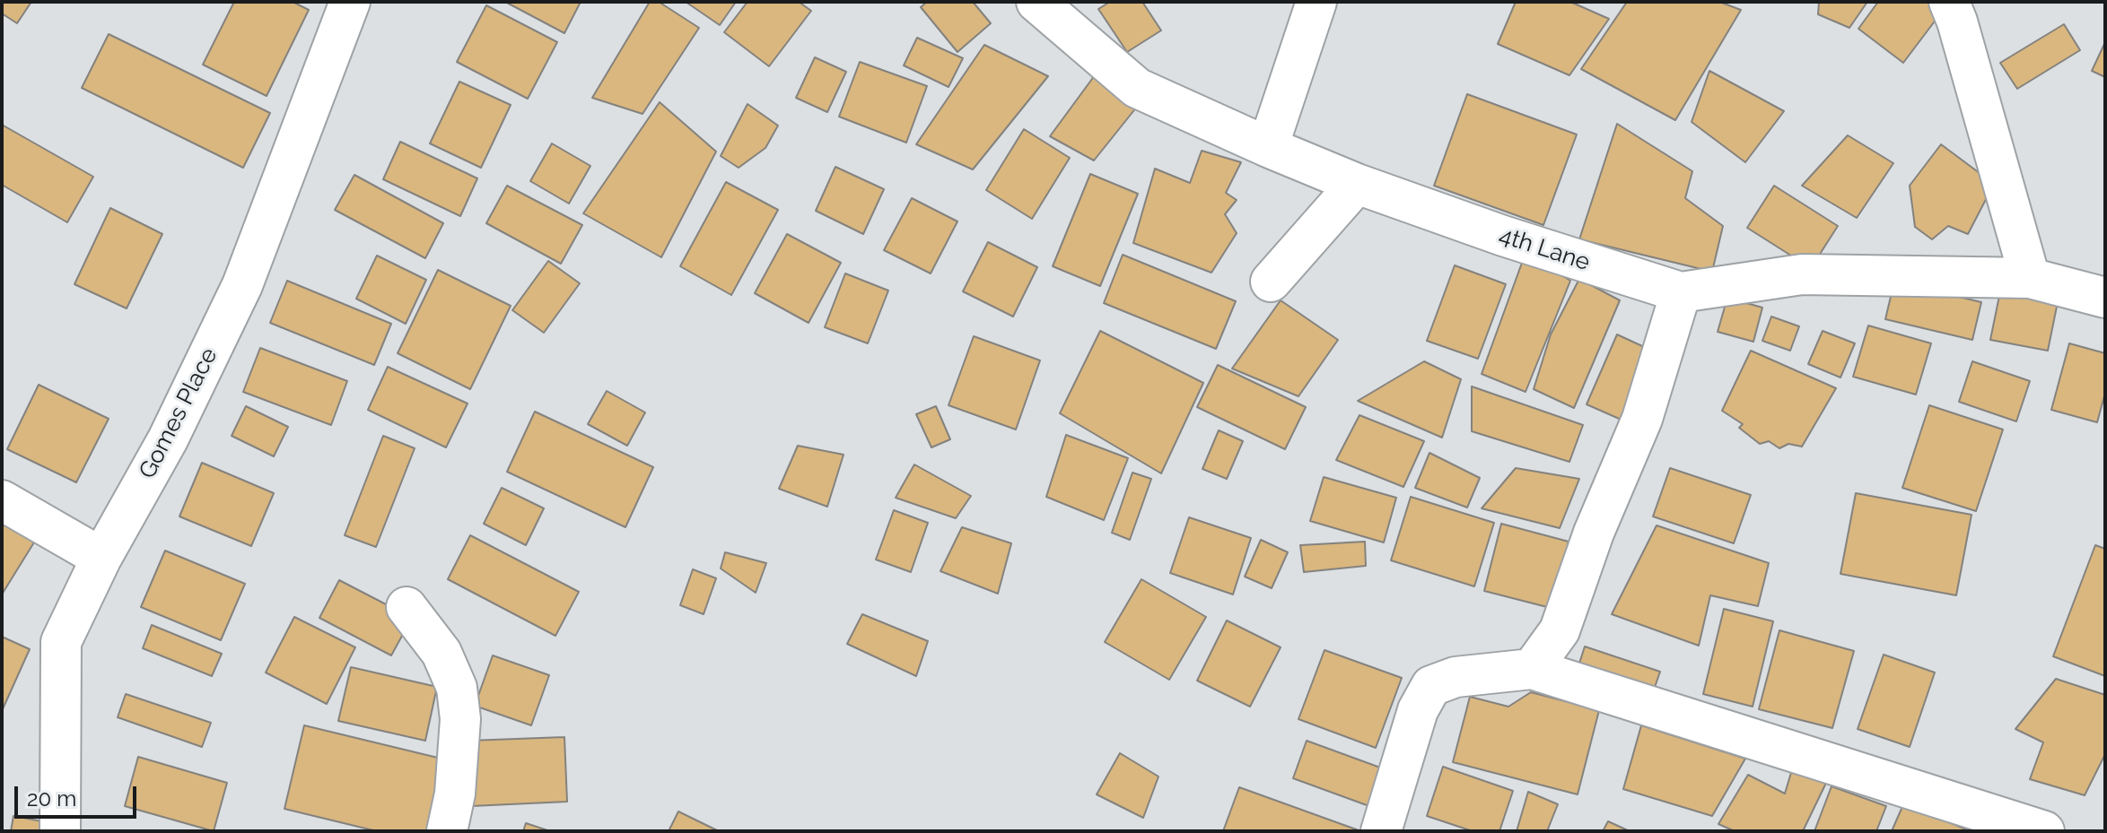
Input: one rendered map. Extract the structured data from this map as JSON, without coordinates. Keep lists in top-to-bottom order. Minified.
{"streets":{"street":["4th Lane","Gomes Place"]},"scale_bar":"20 m"}
